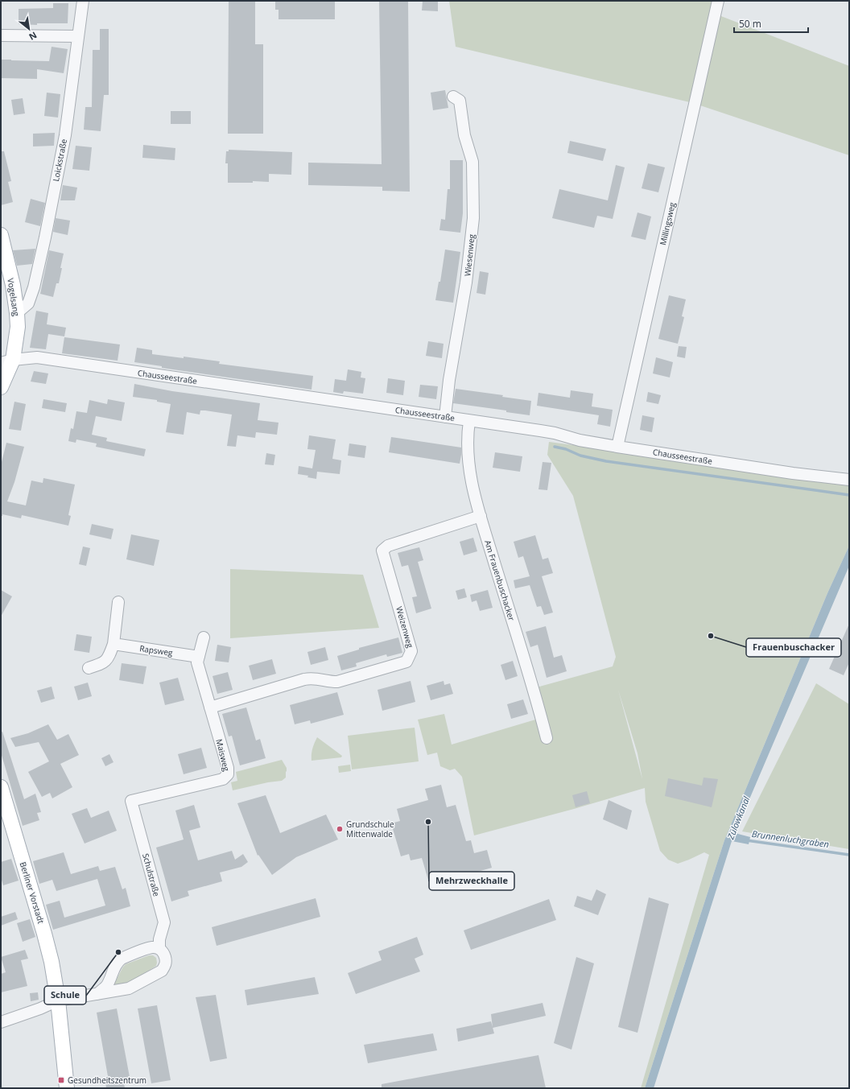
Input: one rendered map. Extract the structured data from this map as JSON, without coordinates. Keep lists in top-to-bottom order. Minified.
{"streets":{"main road":["Vogelsang","Berliner Vorstadt"],"street":["Loickstraße","Millingsweg","Wiesenweg","Chausseestraße","Am Frauenbuschacker","Weizenweg","Rapsweg","Maisweg","Schulstraße"]},"crossings":[["Loickstraße","Vogelsang"],["Millingsweg","Chausseestraße"],["Wiesenweg","Chausseestraße"],["Vogelsang","Chausseestraße"],["Chausseestraße","Am Frauenbuschacker"],["Am Frauenbuschacker","Weizenweg"],["Weizenweg","Maisweg"],["Rapsweg","Maisweg"],["Maisweg","Schulstraße"],["Schulstraße","Berliner Vorstadt"]],"water":["Zülowkanal","Brunnenluchgraben"],"places":{"other":["Frauenbuschacker","Mehrzweckhalle","Grundschule Mittenwalde","Schule"],"transit":["Gesundheitszentrum"]},"scale_bar":"50 m","north":"bottom right"}
